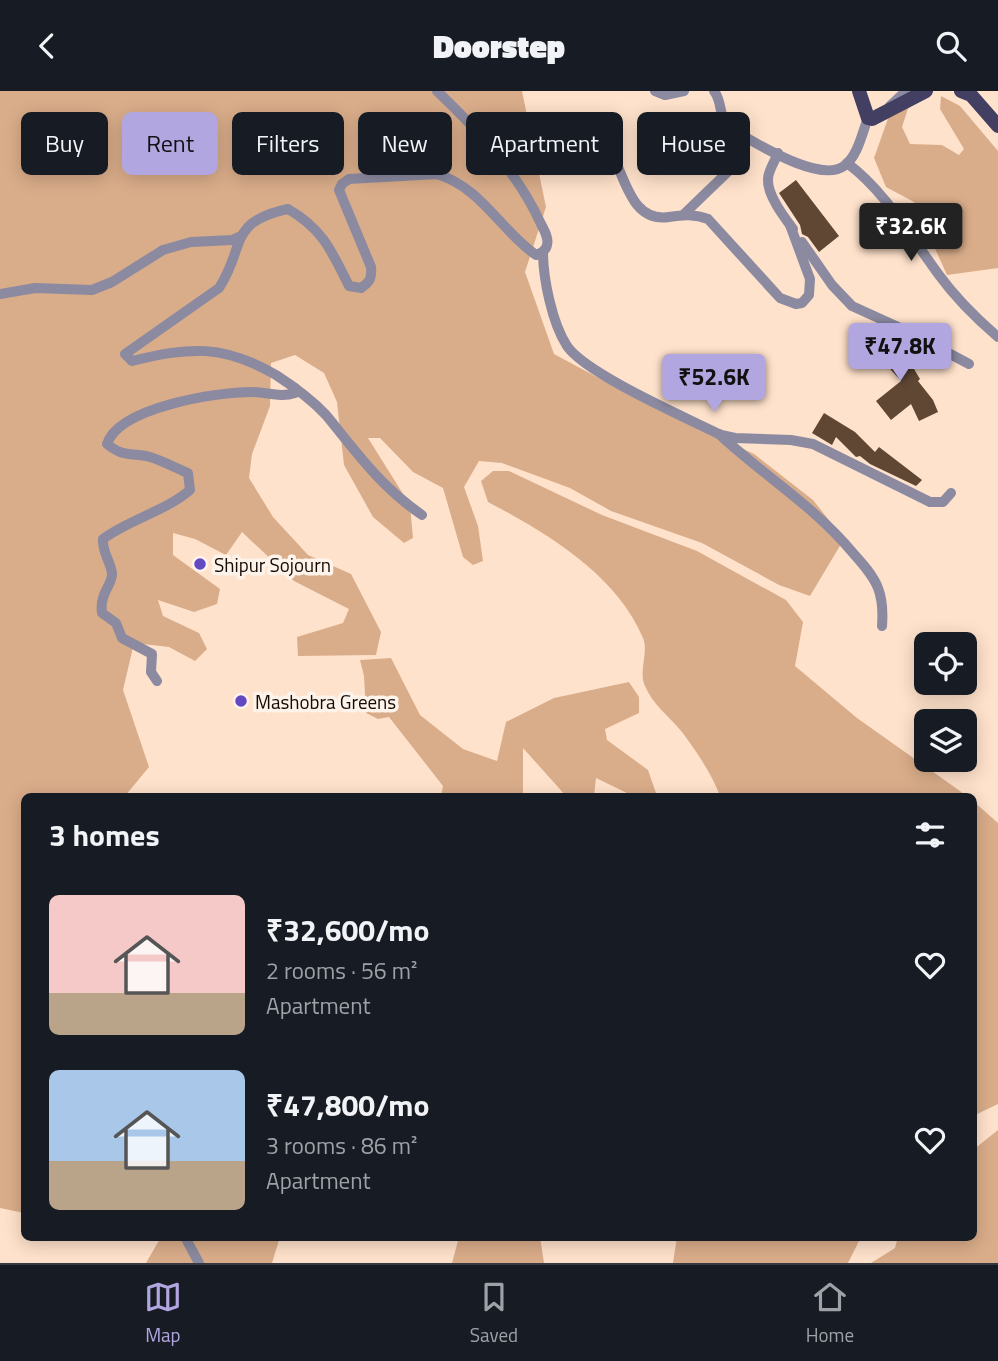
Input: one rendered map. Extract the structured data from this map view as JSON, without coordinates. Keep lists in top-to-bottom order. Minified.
{"places":["Shipur Sojourn","Mashobra Greens"],"page":{"header":"Doorstep","chip":["Buy","Rent","Filters","New","Apartment","House"],"price":["₹32.6K","₹47.8K","₹52.6K"],"heading":"3 homes","list":[{"name":"₹32,600/mo","note":"2 rooms · 56 m² · Apartment"},{"name":"₹47,800/mo","note":"3 rooms · 86 m² · Apartment"}],"tabs":["Map","Saved","Home"]}}
